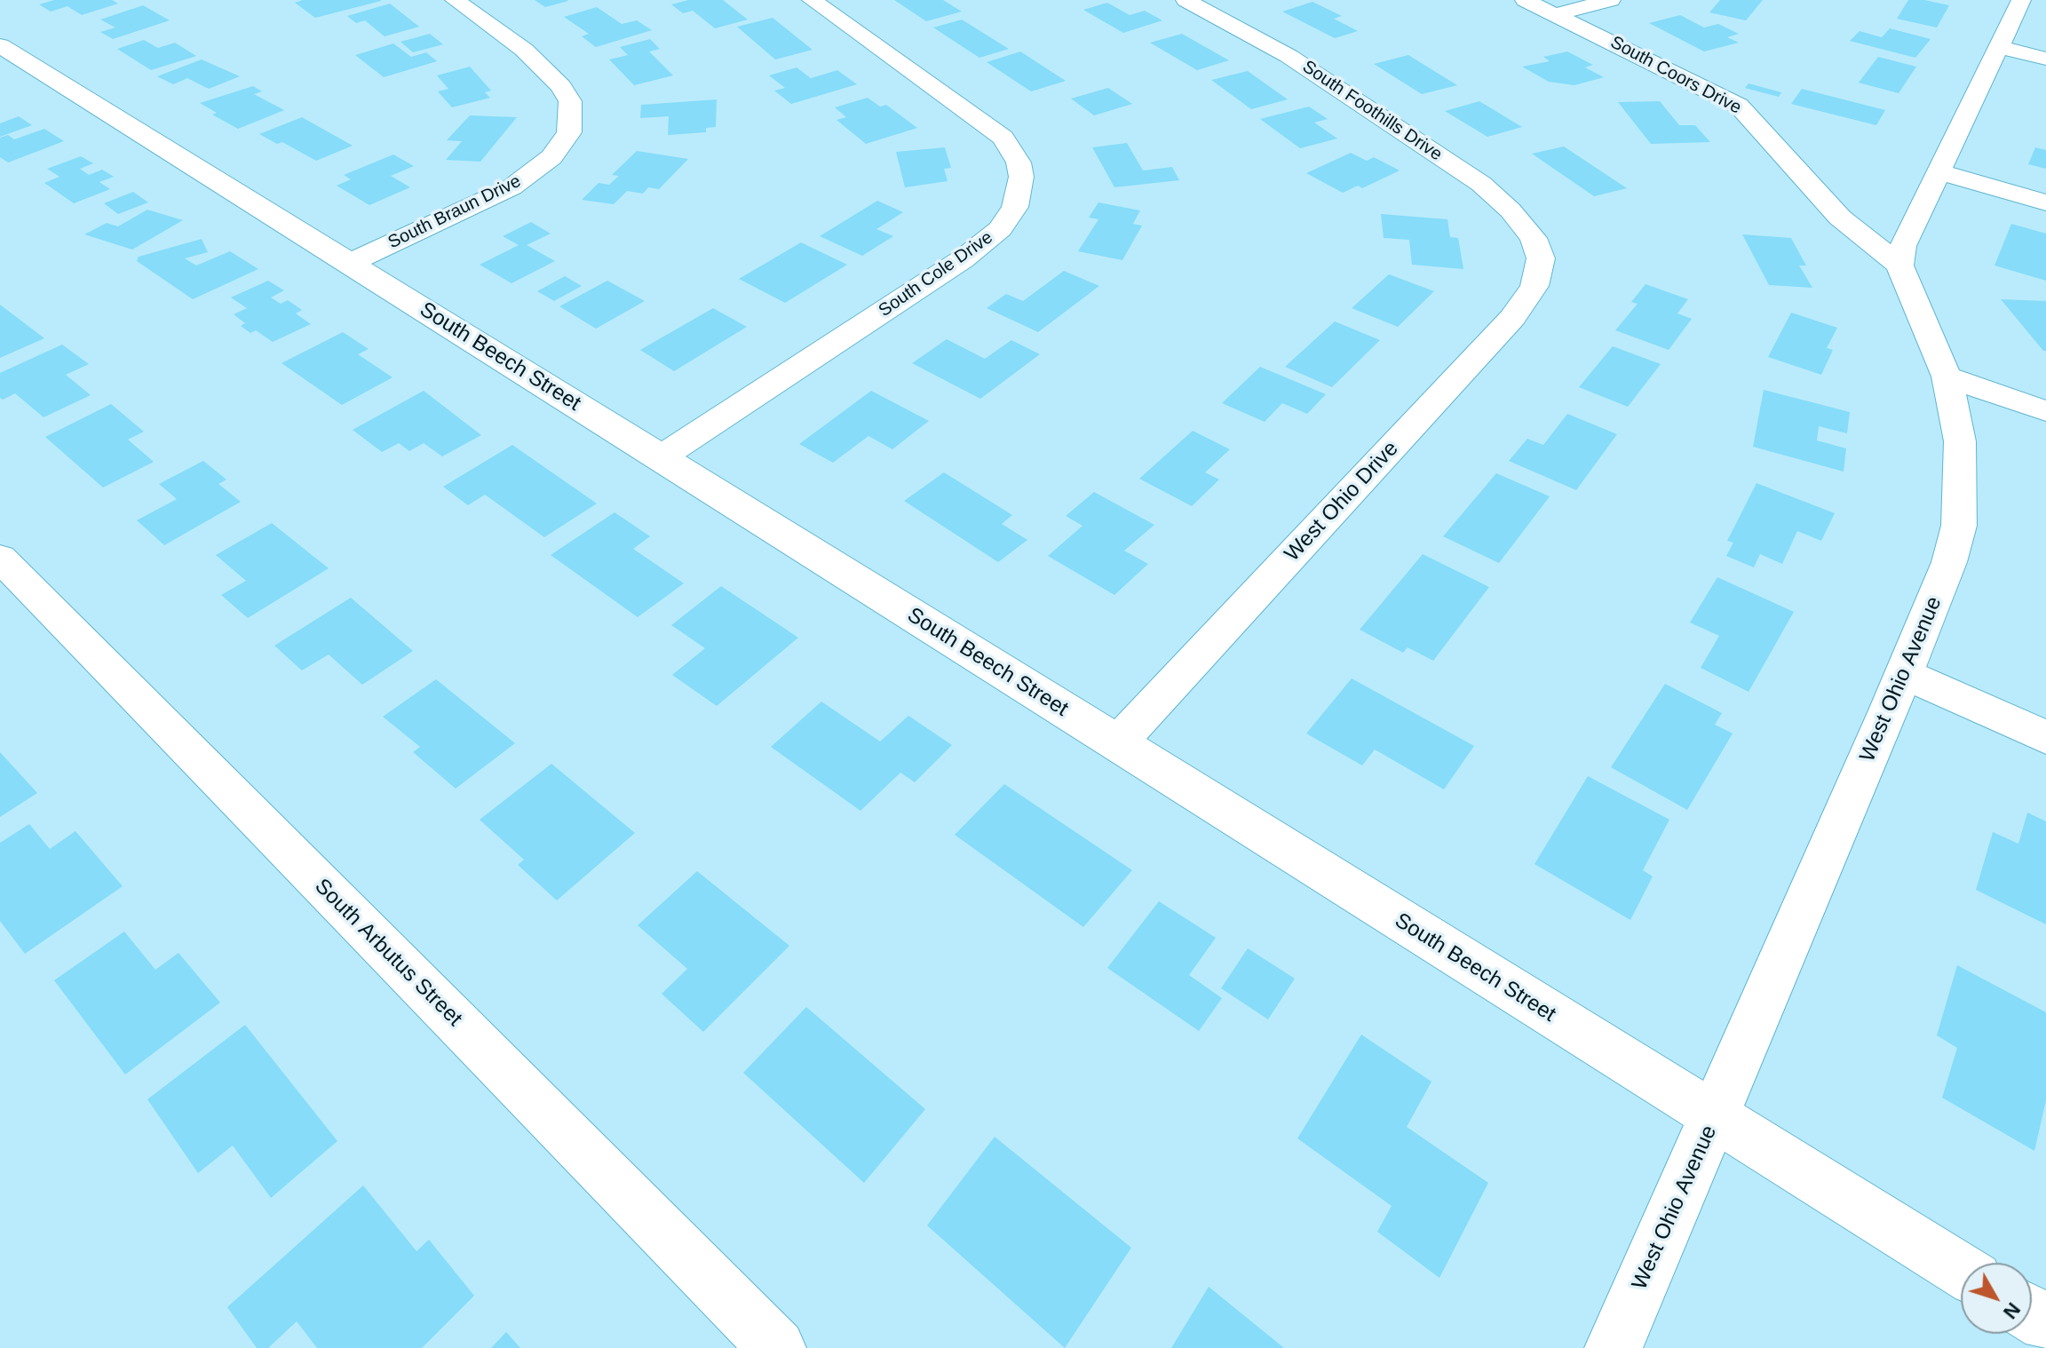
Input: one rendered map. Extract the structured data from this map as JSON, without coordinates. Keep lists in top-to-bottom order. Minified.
{"streets":{"street":["South Coors Drive","South Foothills Drive","South Braun Drive","South Cole Drive","South Beech Street","West Ohio Drive","West Ohio Avenue","South Arbutus Street"]},"crossings":[["South Coors Drive","West Ohio Avenue"],["South Foothills Drive","West Ohio Drive"],["South Braun Drive","South Beech Street"],["South Cole Drive","South Beech Street"],["South Beech Street","West Ohio Drive"],["South Beech Street","West Ohio Avenue"]],"north":"bottom right"}
